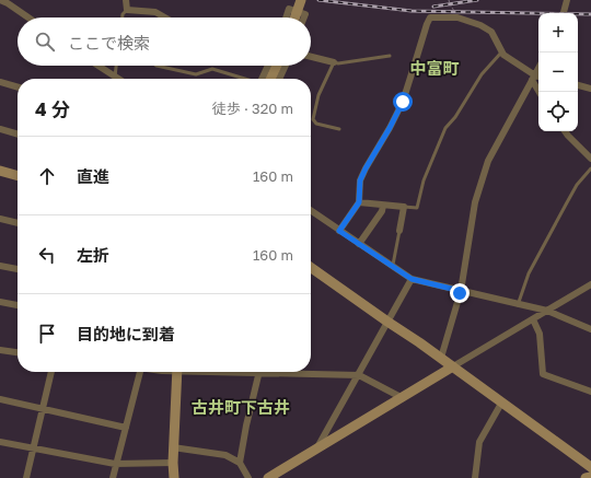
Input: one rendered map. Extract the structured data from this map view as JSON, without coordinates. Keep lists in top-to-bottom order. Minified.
{"districts":["中富町","古井町下古井"],"page":{"map_buttons":["+","−"],"search":"ここで検索","heading":["4 分","徒歩 · 320 m"],"list":[["直進","160 m"],["左折","160 m"],"目的地に到着"]}}
